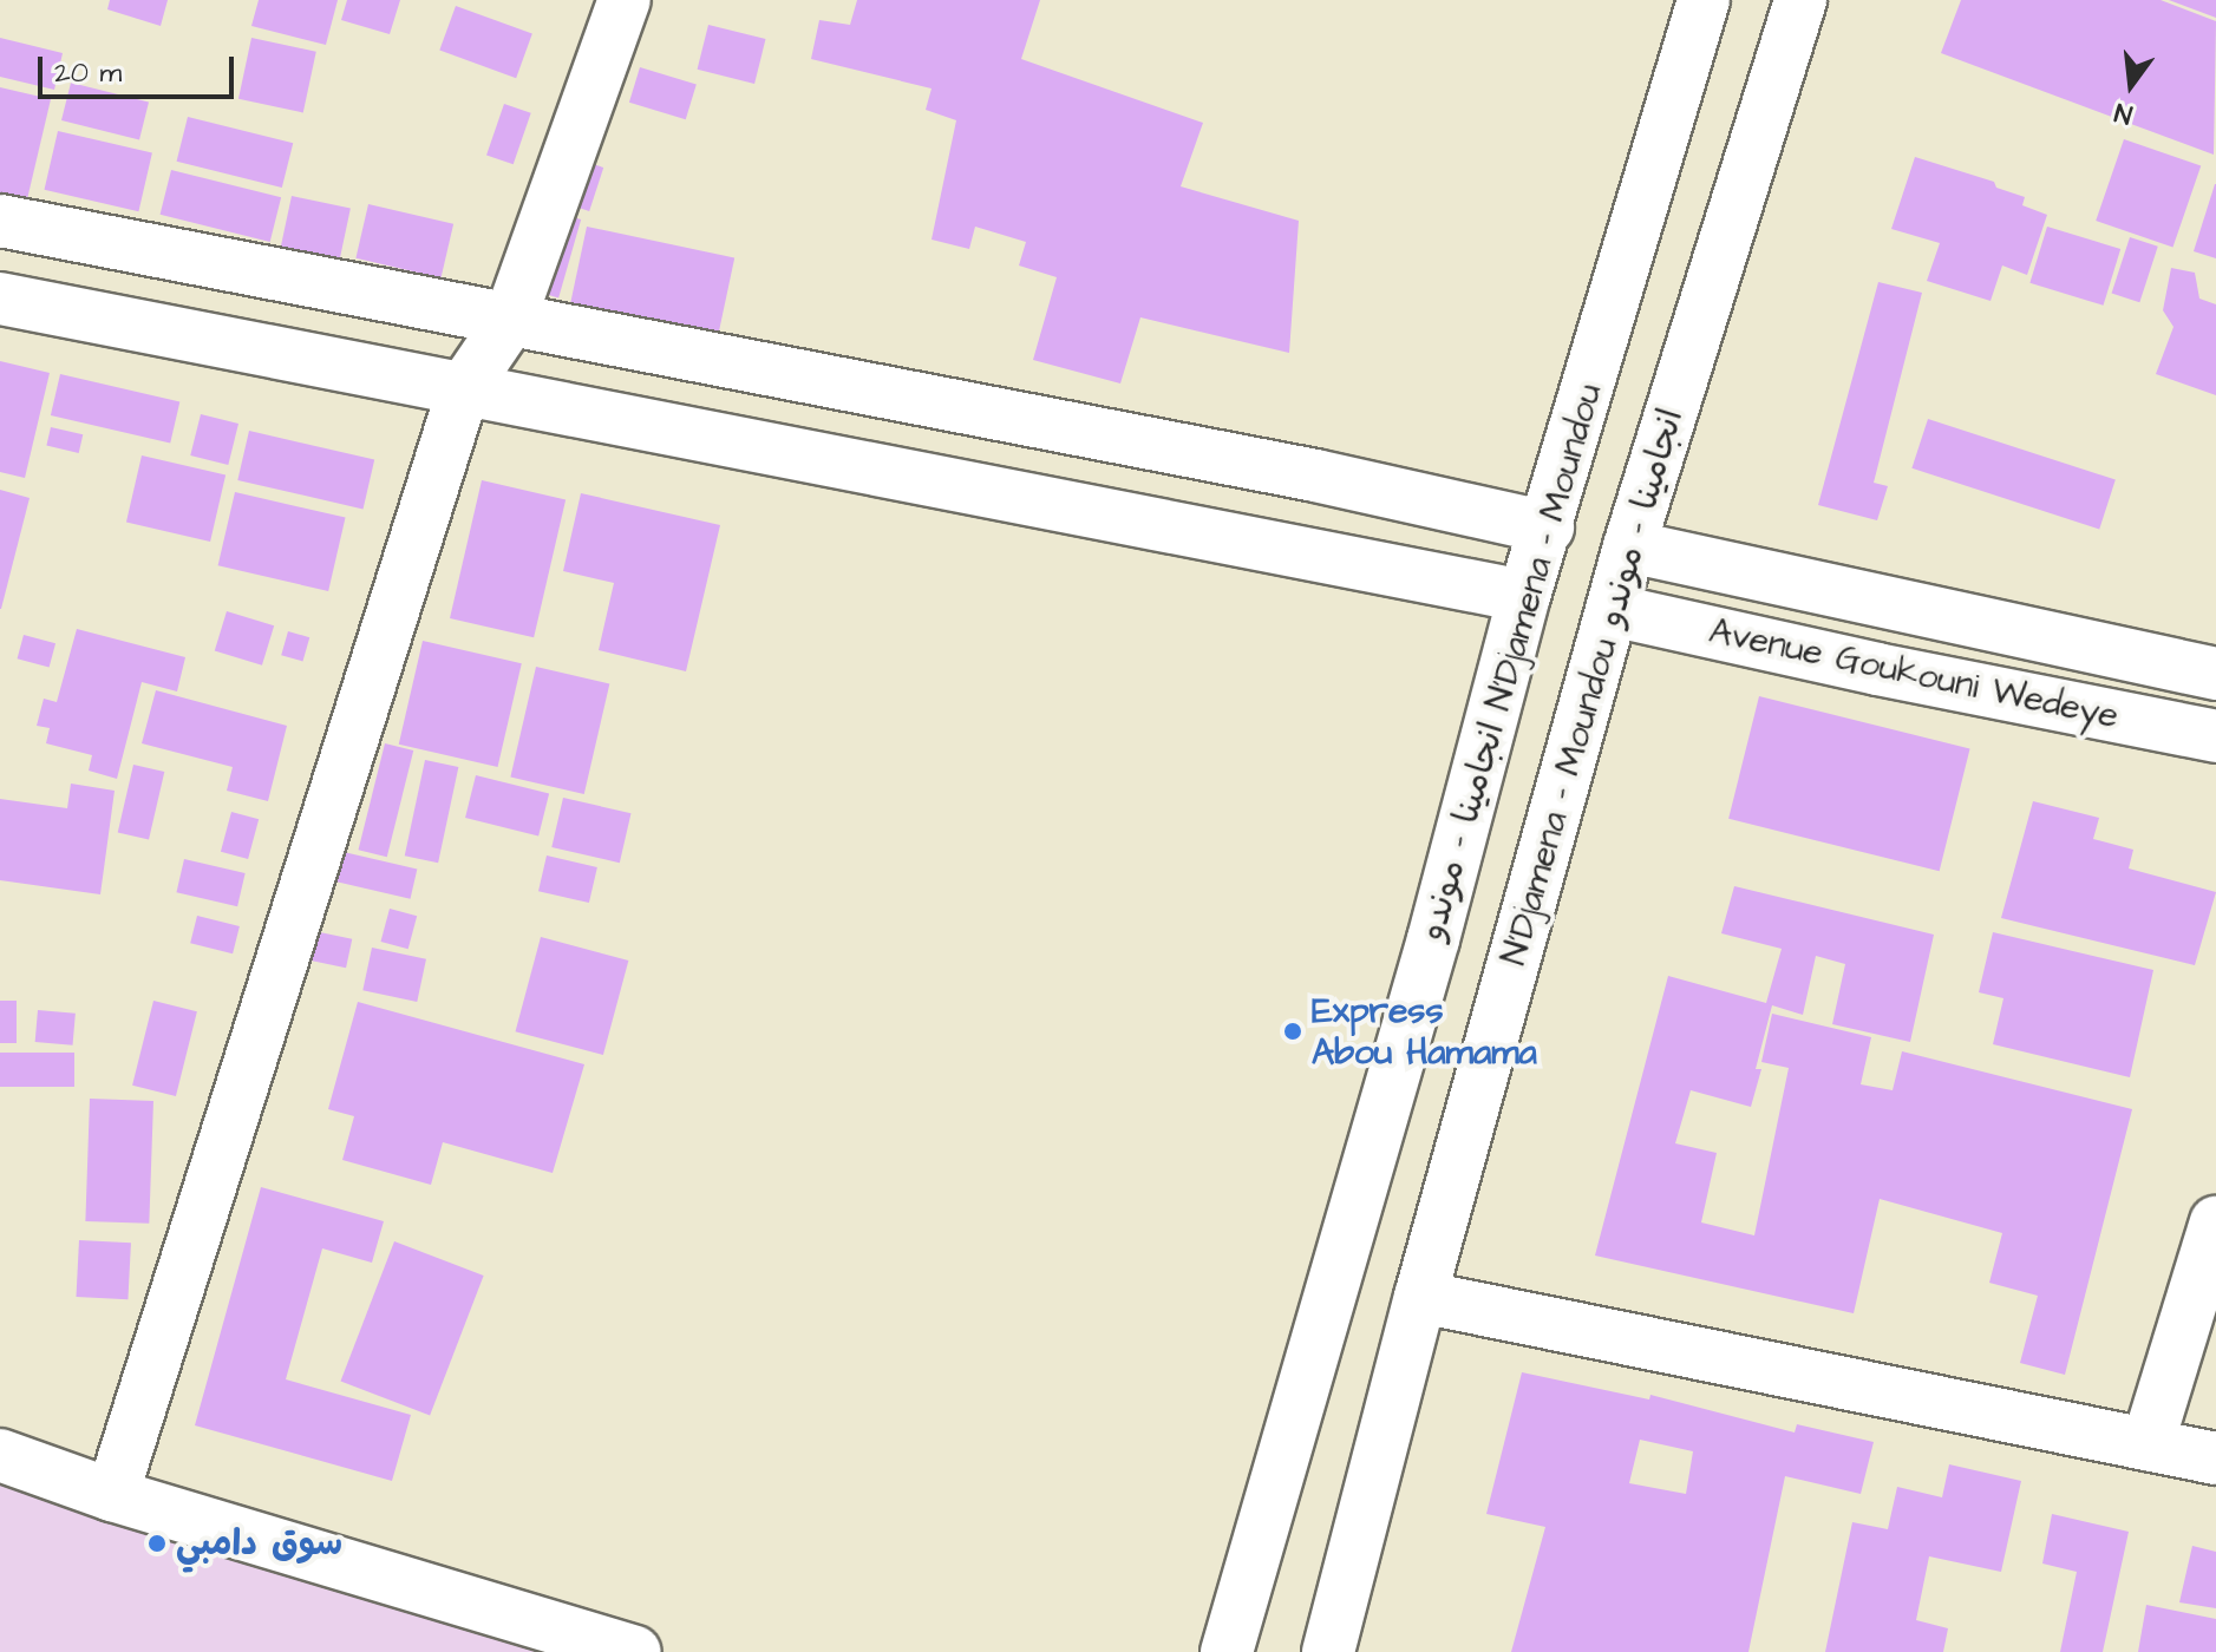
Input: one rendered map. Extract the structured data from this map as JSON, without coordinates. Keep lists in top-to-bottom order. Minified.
{"streets":{"street":["انجامينا - موندو N'Djamena - Moundou","Avenue Goukouni Wedeye","N'Djamena - Moundou انجامينا - موندو"]},"crossings":[["Avenue Goukouni Wedeye","N'Djamena - Moundou انجامينا - موندو"]],"places":["Express Abou Hamama","سوق دامبي"],"scale_bar":"20 m","north":"bottom"}
